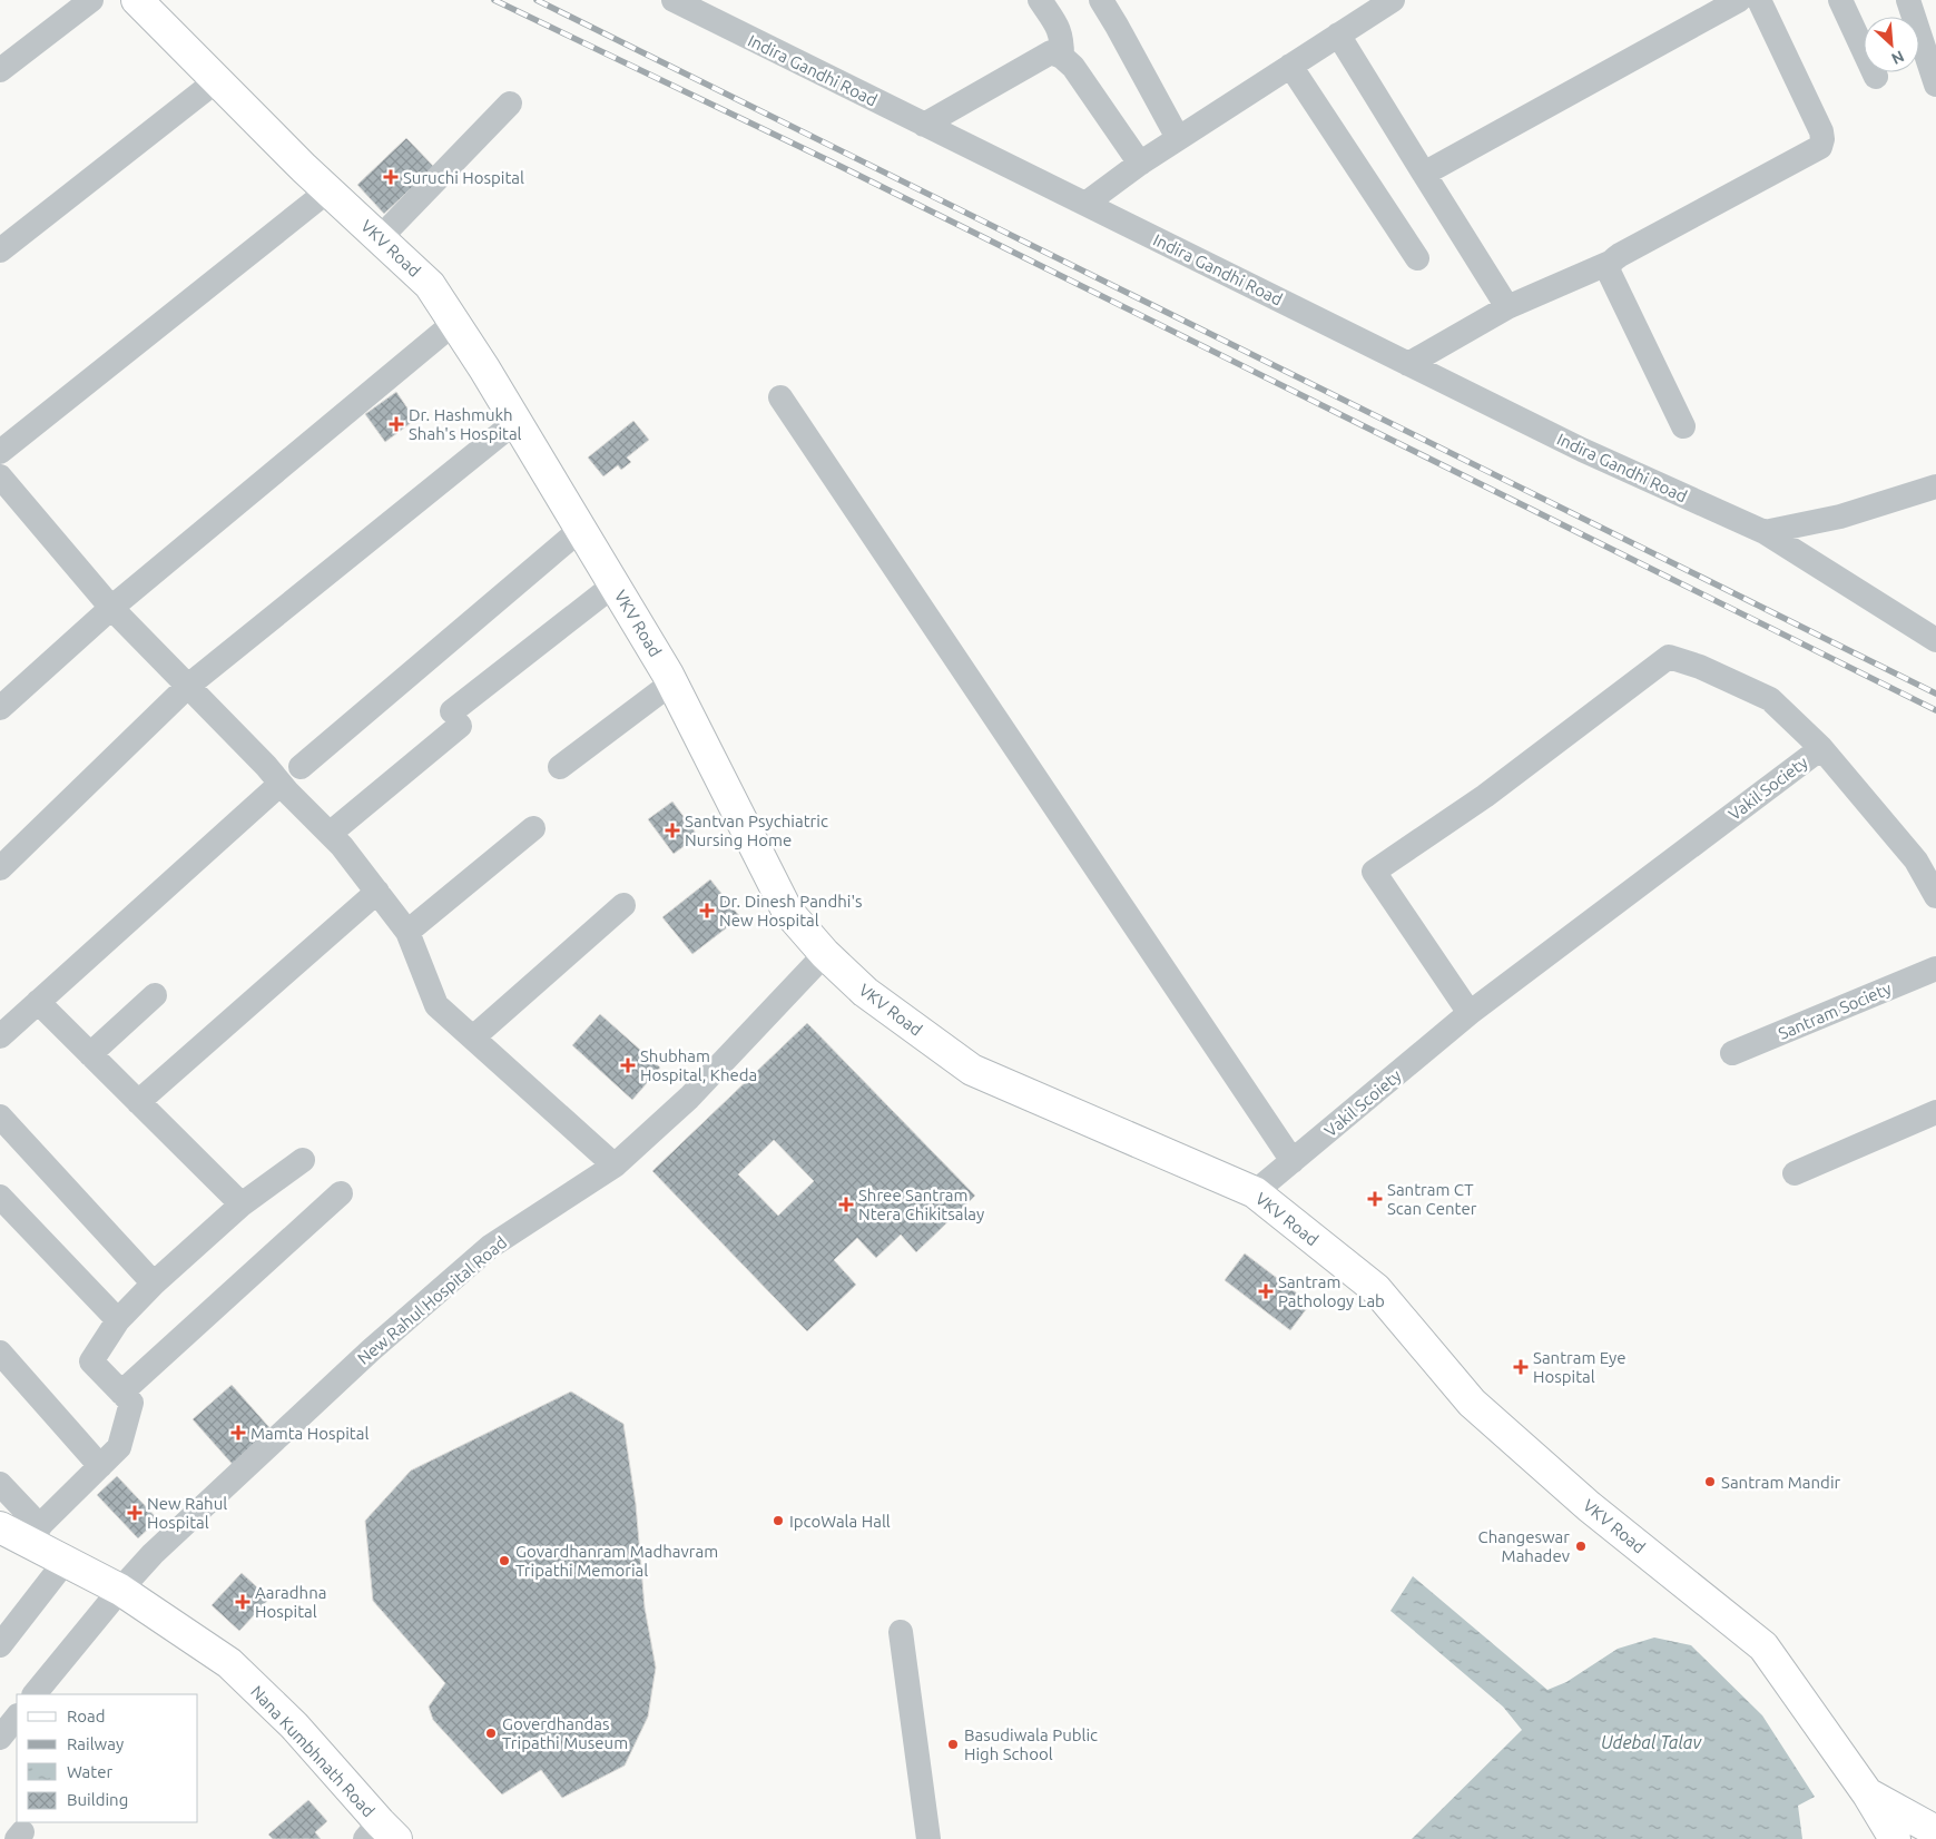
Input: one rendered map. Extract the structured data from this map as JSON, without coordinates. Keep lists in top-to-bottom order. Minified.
{"streets":{"main road":["VKV Road","Nana Kumbhnath Road"],"street":["Indira Gandhi Road","Vakil Society","Santram Society","Vakil Scoiety","New Rahul Hospital Road"]},"crossings":[["VKV Road","Vakil Scoiety"],["VKV Road","New Rahul Hospital Road"],["Vakil Society","Vakil Scoiety"],["New Rahul Hospital Road","Nana Kumbhnath Road"]],"water":["Udebal Talav"],"places":{"health":["Suruchi Hospital","Dr. Hashmukh Shah's Hospital","Santvan Psychiatric Nursing Home","Dr. Dinesh Pandhi's New Hospital","Shubham Hospital, Kheda","Santram CT Scan Center","Shree Santram Ntera Chikitsalay","Santram Pathology Lab","Santram Eye Hospital","Mamta Hospital","New Rahul Hospital","Aaradhna Hospital"],"other":["Santram Mandir","IpcoWala Hall","Changeswar Mahadev","Govardhanram Madhavram Tripathi Memorial","Goverdhandas Tripathi Museum","Basudiwala Public High School"]},"legend":["Road","Railway","Water","Building"],"north":"bottom right"}
